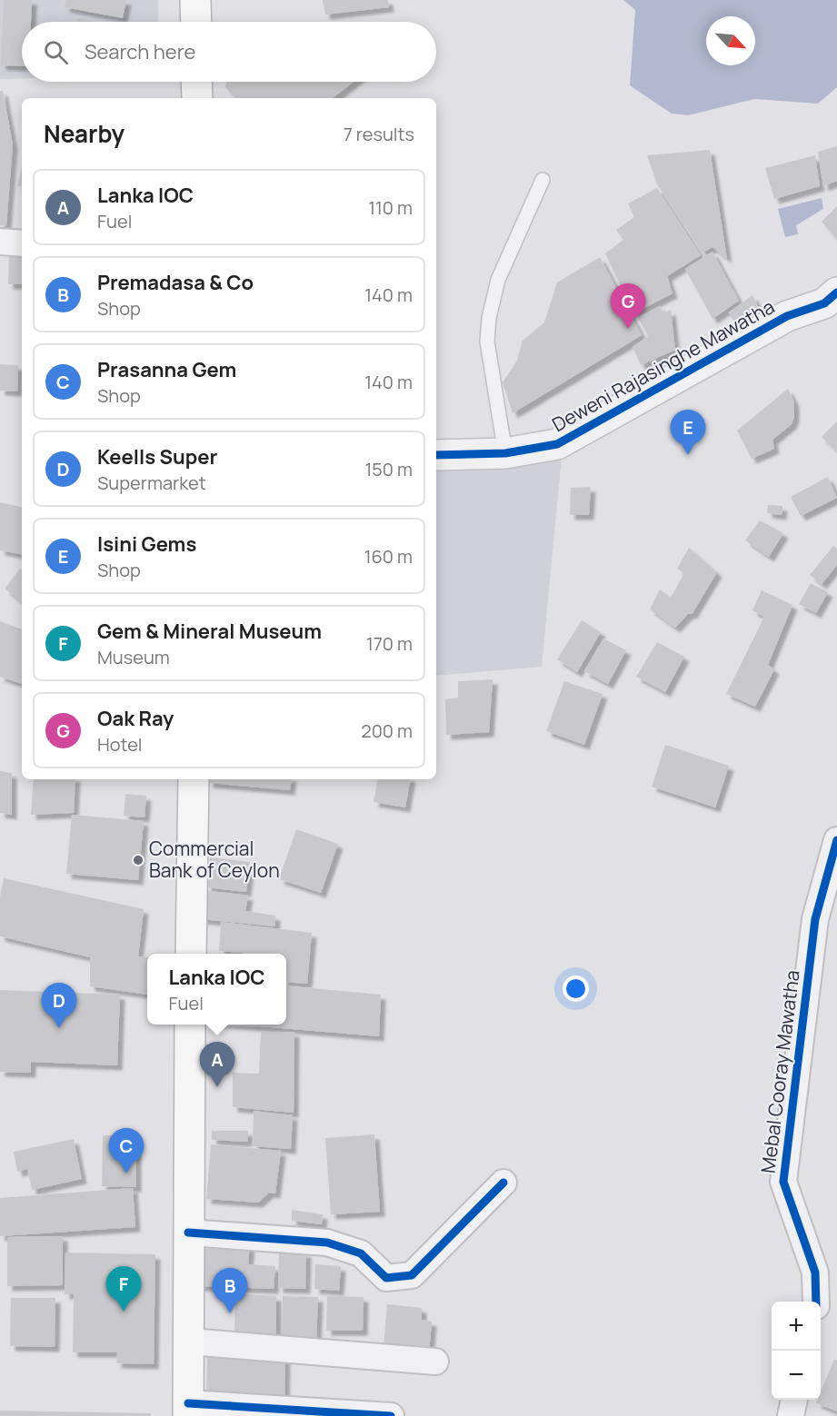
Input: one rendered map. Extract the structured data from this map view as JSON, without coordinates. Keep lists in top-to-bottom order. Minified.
{"streets":{"street":["Deweni Rajasinghe Mawatha","Mebal Cooray Mawatha"]},"places":["Commercial Bank of Ceylon"],"north":"bottom right","page":{"search":"Search here","heading":["Nearby","7 results"],"list":[{"mark":"A","name":"Lanka IOC","note":"Fuel","value":"110 m"},{"mark":"B","name":"Premadasa & Co","note":"Shop","value":"140 m"},{"mark":"C","name":"Prasanna Gem","note":"Shop","value":"140 m"},{"mark":"D","name":"Keells Super","note":"Supermarket","value":"150 m"},{"mark":"E","name":"Isini Gems","note":"Shop","value":"160 m"},{"mark":"F","name":"Gem & Mineral Museum","note":"Museum","value":"170 m"},{"mark":"G","name":"Oak Ray","note":"Hotel","value":"200 m"}],"pins":["G","E","D","A","C","F","B"],"popup":["Lanka IOC","Fuel"],"map_buttons":["+","−"]}}
